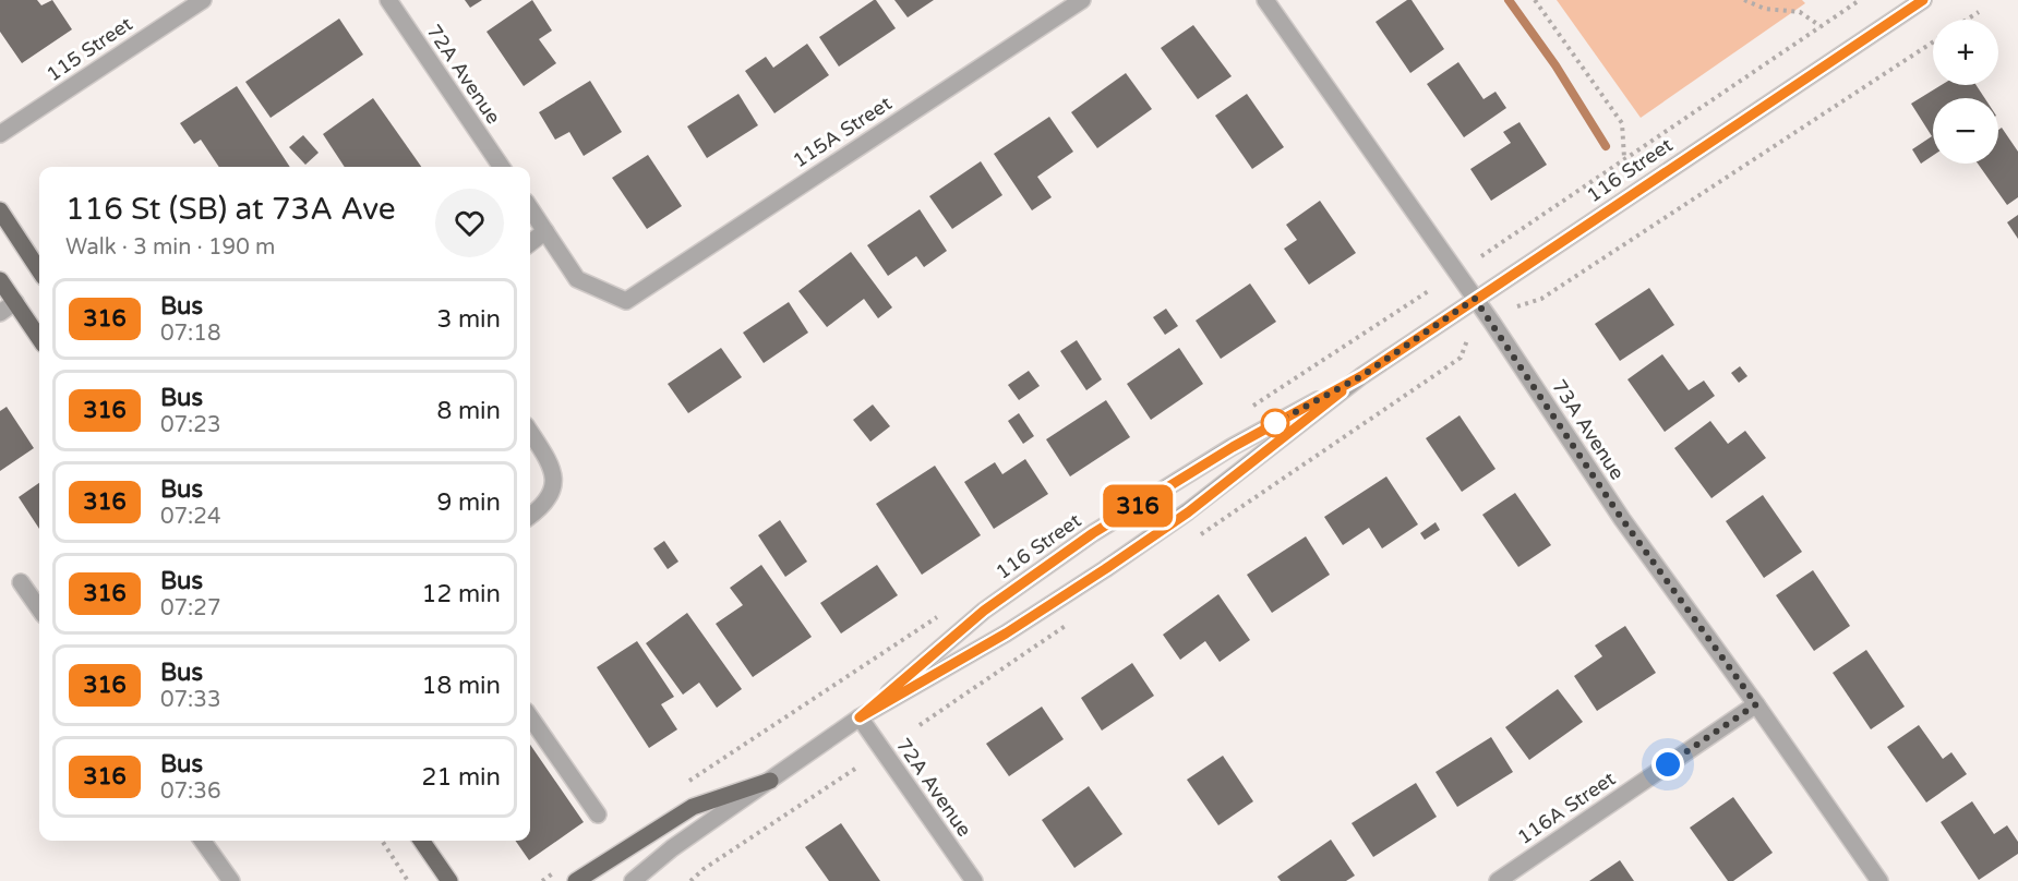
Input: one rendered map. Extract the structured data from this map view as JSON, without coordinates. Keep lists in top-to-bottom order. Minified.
{"streets":{"street":["115 Street","72A Avenue","115A Street","116 Street","73A Avenue","116A Street"]},"crossings":[["72A Avenue","116 Street"],["116 Street","73A Avenue"],["73A Avenue","116A Street"]],"lines":["bus line 316"],"page":{"on_map":"316","map_buttons":["+","−"],"heading":["116 St (SB) at 73A Ave","Walk · 3 min · 190 m"],"list":[{"mark":"316","name":"Bus","note":"07:18","value":"3 min"},{"mark":"316","name":"Bus","note":"07:23","value":"8 min"},{"mark":"316","name":"Bus","note":"07:24","value":"9 min"},{"mark":"316","name":"Bus","note":"07:27","value":"12 min"},{"mark":"316","name":"Bus","note":"07:33","value":"18 min"},{"mark":"316","name":"Bus","note":"07:36","value":"21 min"}]}}
